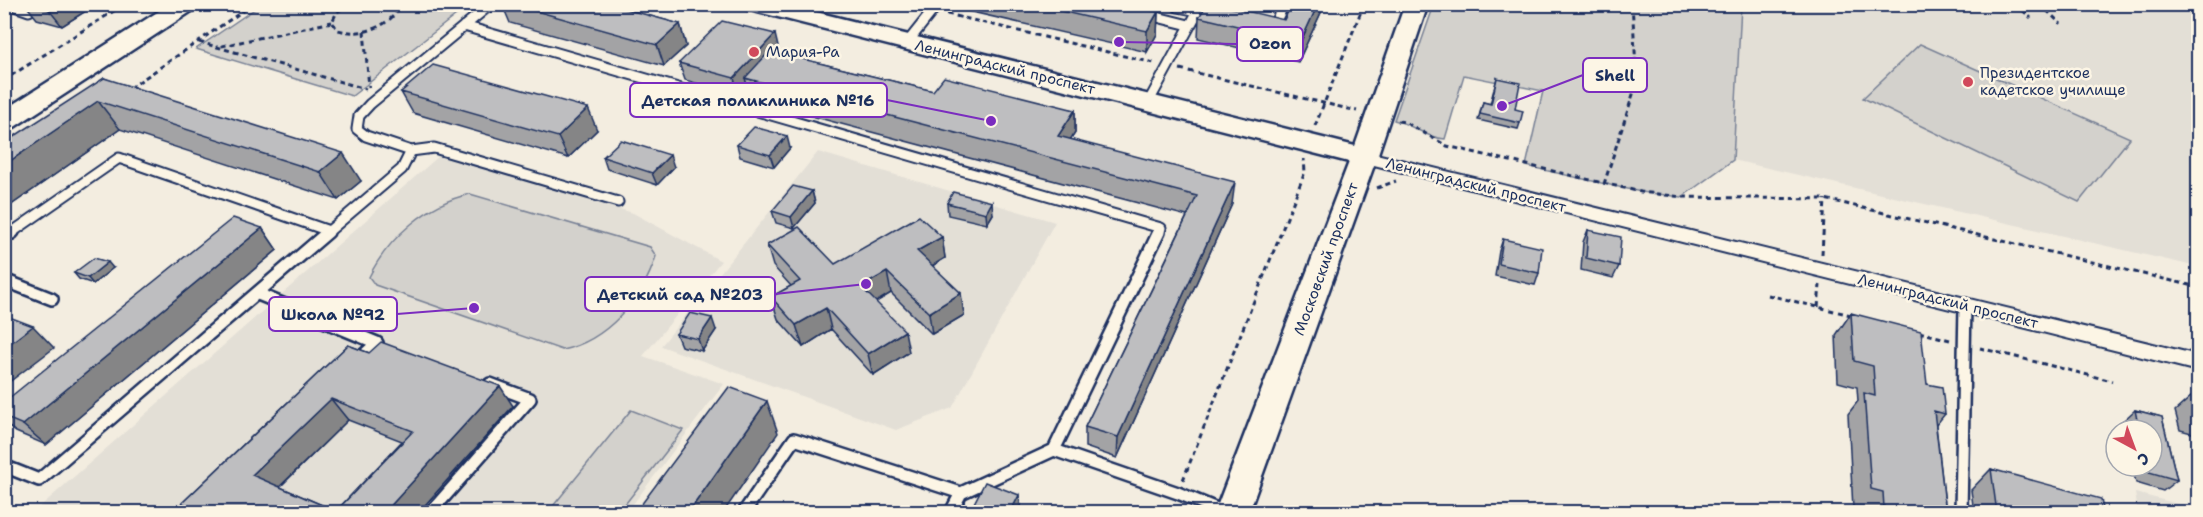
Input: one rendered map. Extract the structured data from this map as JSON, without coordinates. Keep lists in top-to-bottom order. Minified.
{"streets":{"street":["Ленинградский проспект","Московский проспект"]},"crossings":[["Ленинградский проспект","Московский проспект"]],"places":["Ozon","Мария-Ра","Президентское кадетское училище","Shell","Детская поликлиника №16","Детский сад №203","Школа №92"],"north":"bottom right"}
